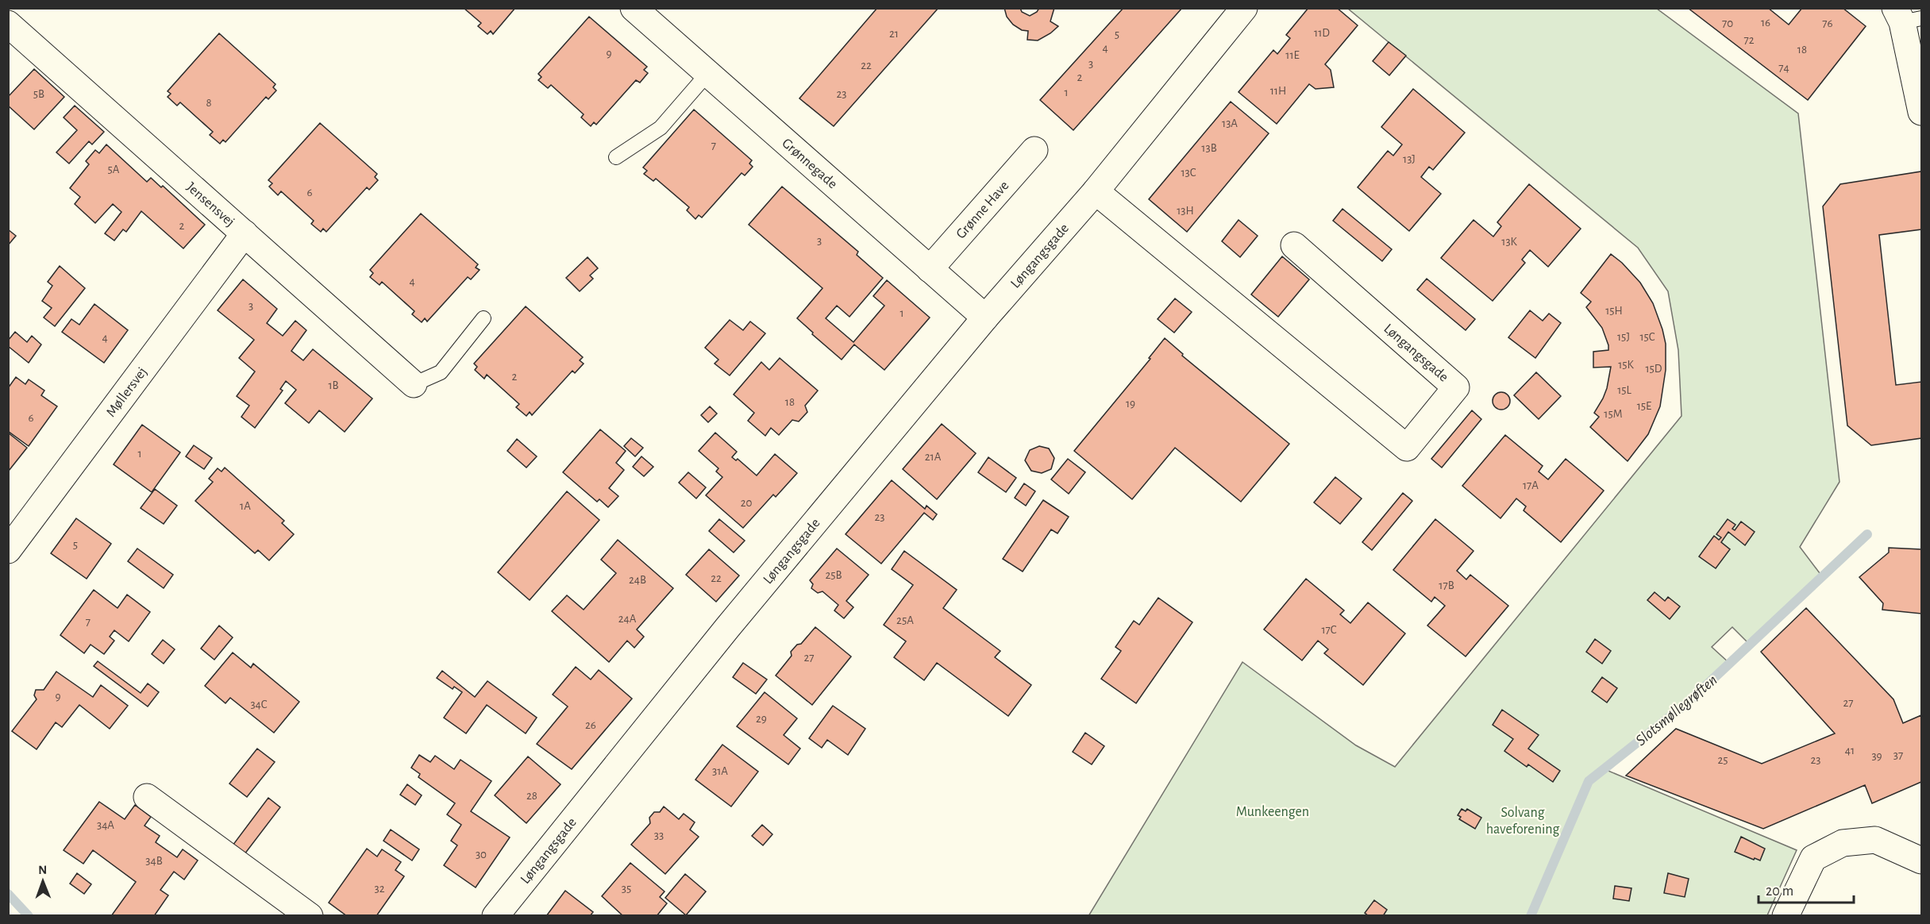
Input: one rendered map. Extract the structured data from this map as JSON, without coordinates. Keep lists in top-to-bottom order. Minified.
{"streets":{"street":["Grønnegade","Jensensvej","Grønne Have","Løngangsgade","Møllersvej"]},"crossings":[["Grønnegade","Grønne Have"],["Grønnegade","Løngangsgade"],["Jensensvej","Møllersvej"]],"water":["Slotsmøllegrøften"],"parks":["Munkeengen","Solvang haveforening"],"house_numbers":["16","70","76","11D","21","5","72","4","18","9","11E","3","22","74","2","11H","1","5B","23","8","13A","7","13B","13J","5A","13C","6","13H","2","3","13K","4","3","15H","1","15J","15C","4","15K","15D","2","1B","15L","18","19","15E","15M","6","1","21A","17A","20","1A","23","5","25B","22","24B","17B","24A","25A","7","17C","27","9","27","34C","29","26","41","37","39","25","23","31A","28","34A","33","30","34B","32","35"],"scale_bar":"20 m","north":"top"}
